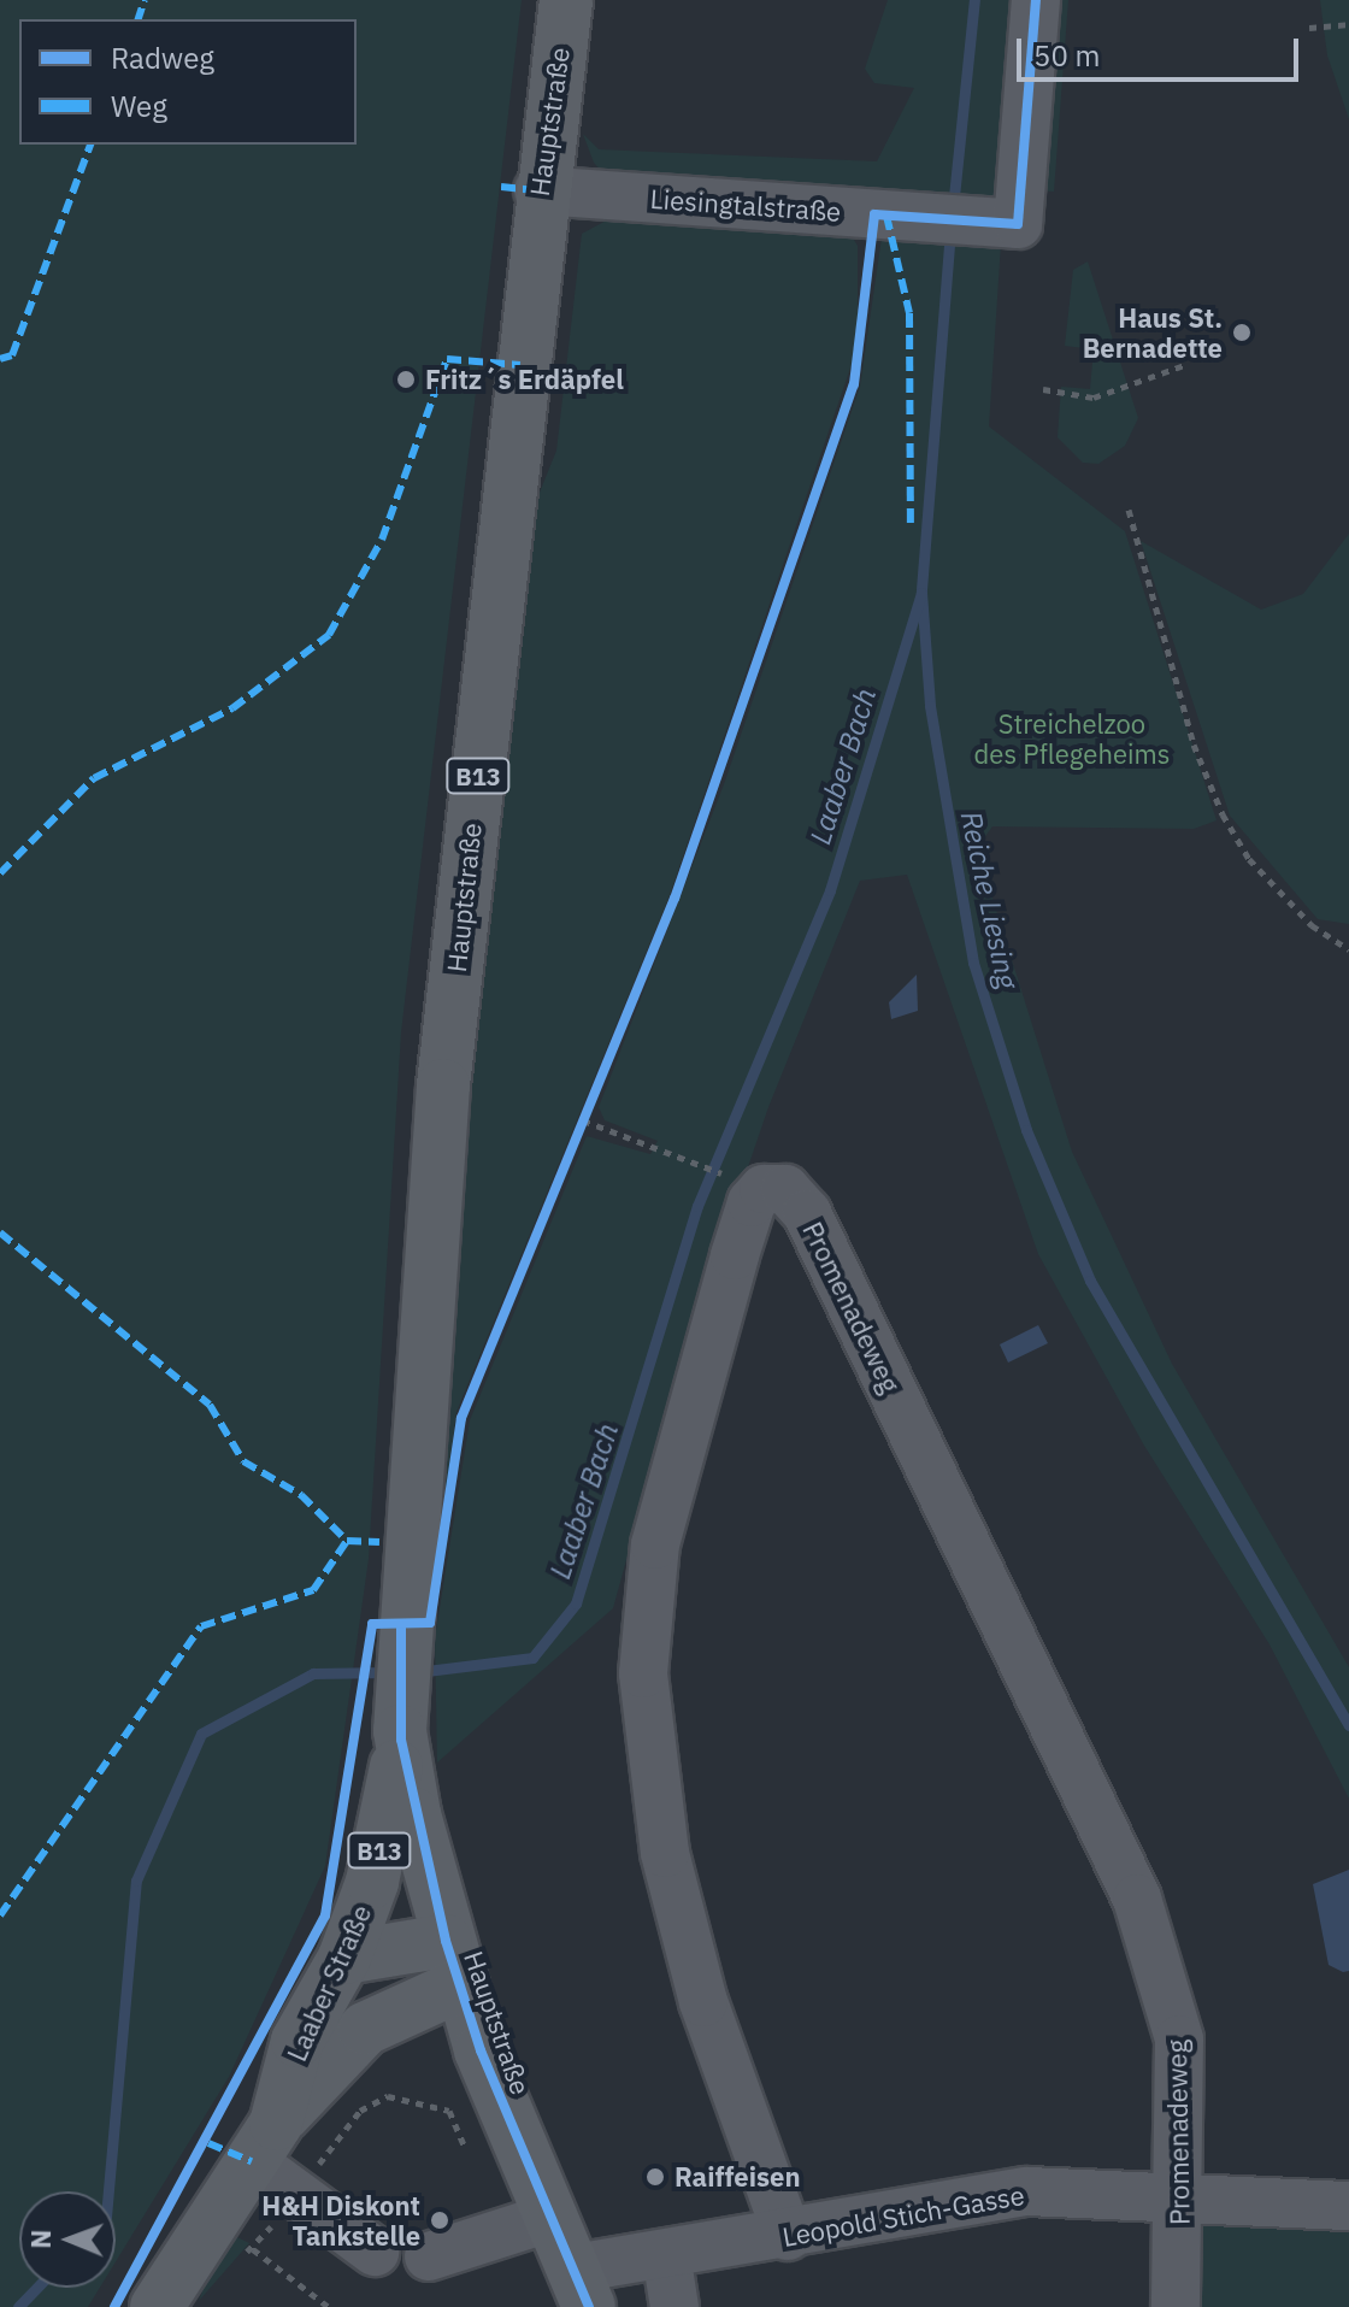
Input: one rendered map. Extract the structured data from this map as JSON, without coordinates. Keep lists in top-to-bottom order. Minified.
{"streets":{"main road":["Hauptstraße","B13","Laaber Straße"],"street":["Liesingtalstraße","Promenadeweg","Leopold Stich-Gasse"]},"crossings":[["Hauptstraße","Liesingtalstraße"],["Hauptstraße","Laaber Straße"],["Hauptstraße","Leopold Stich-Gasse"],["Promenadeweg","Leopold Stich-Gasse"]],"water":["Laaber Bach","Reiche Liesing"],"parks":["Streichelzoo des Pflegeheims"],"places":["Haus St. Bernadette","Fritz´s Erdäpfel","Raiffeisen","H&H Diskont Tankstelle"],"legend":["Radweg","Weg"],"scale_bar":"50 m","north":"left"}
